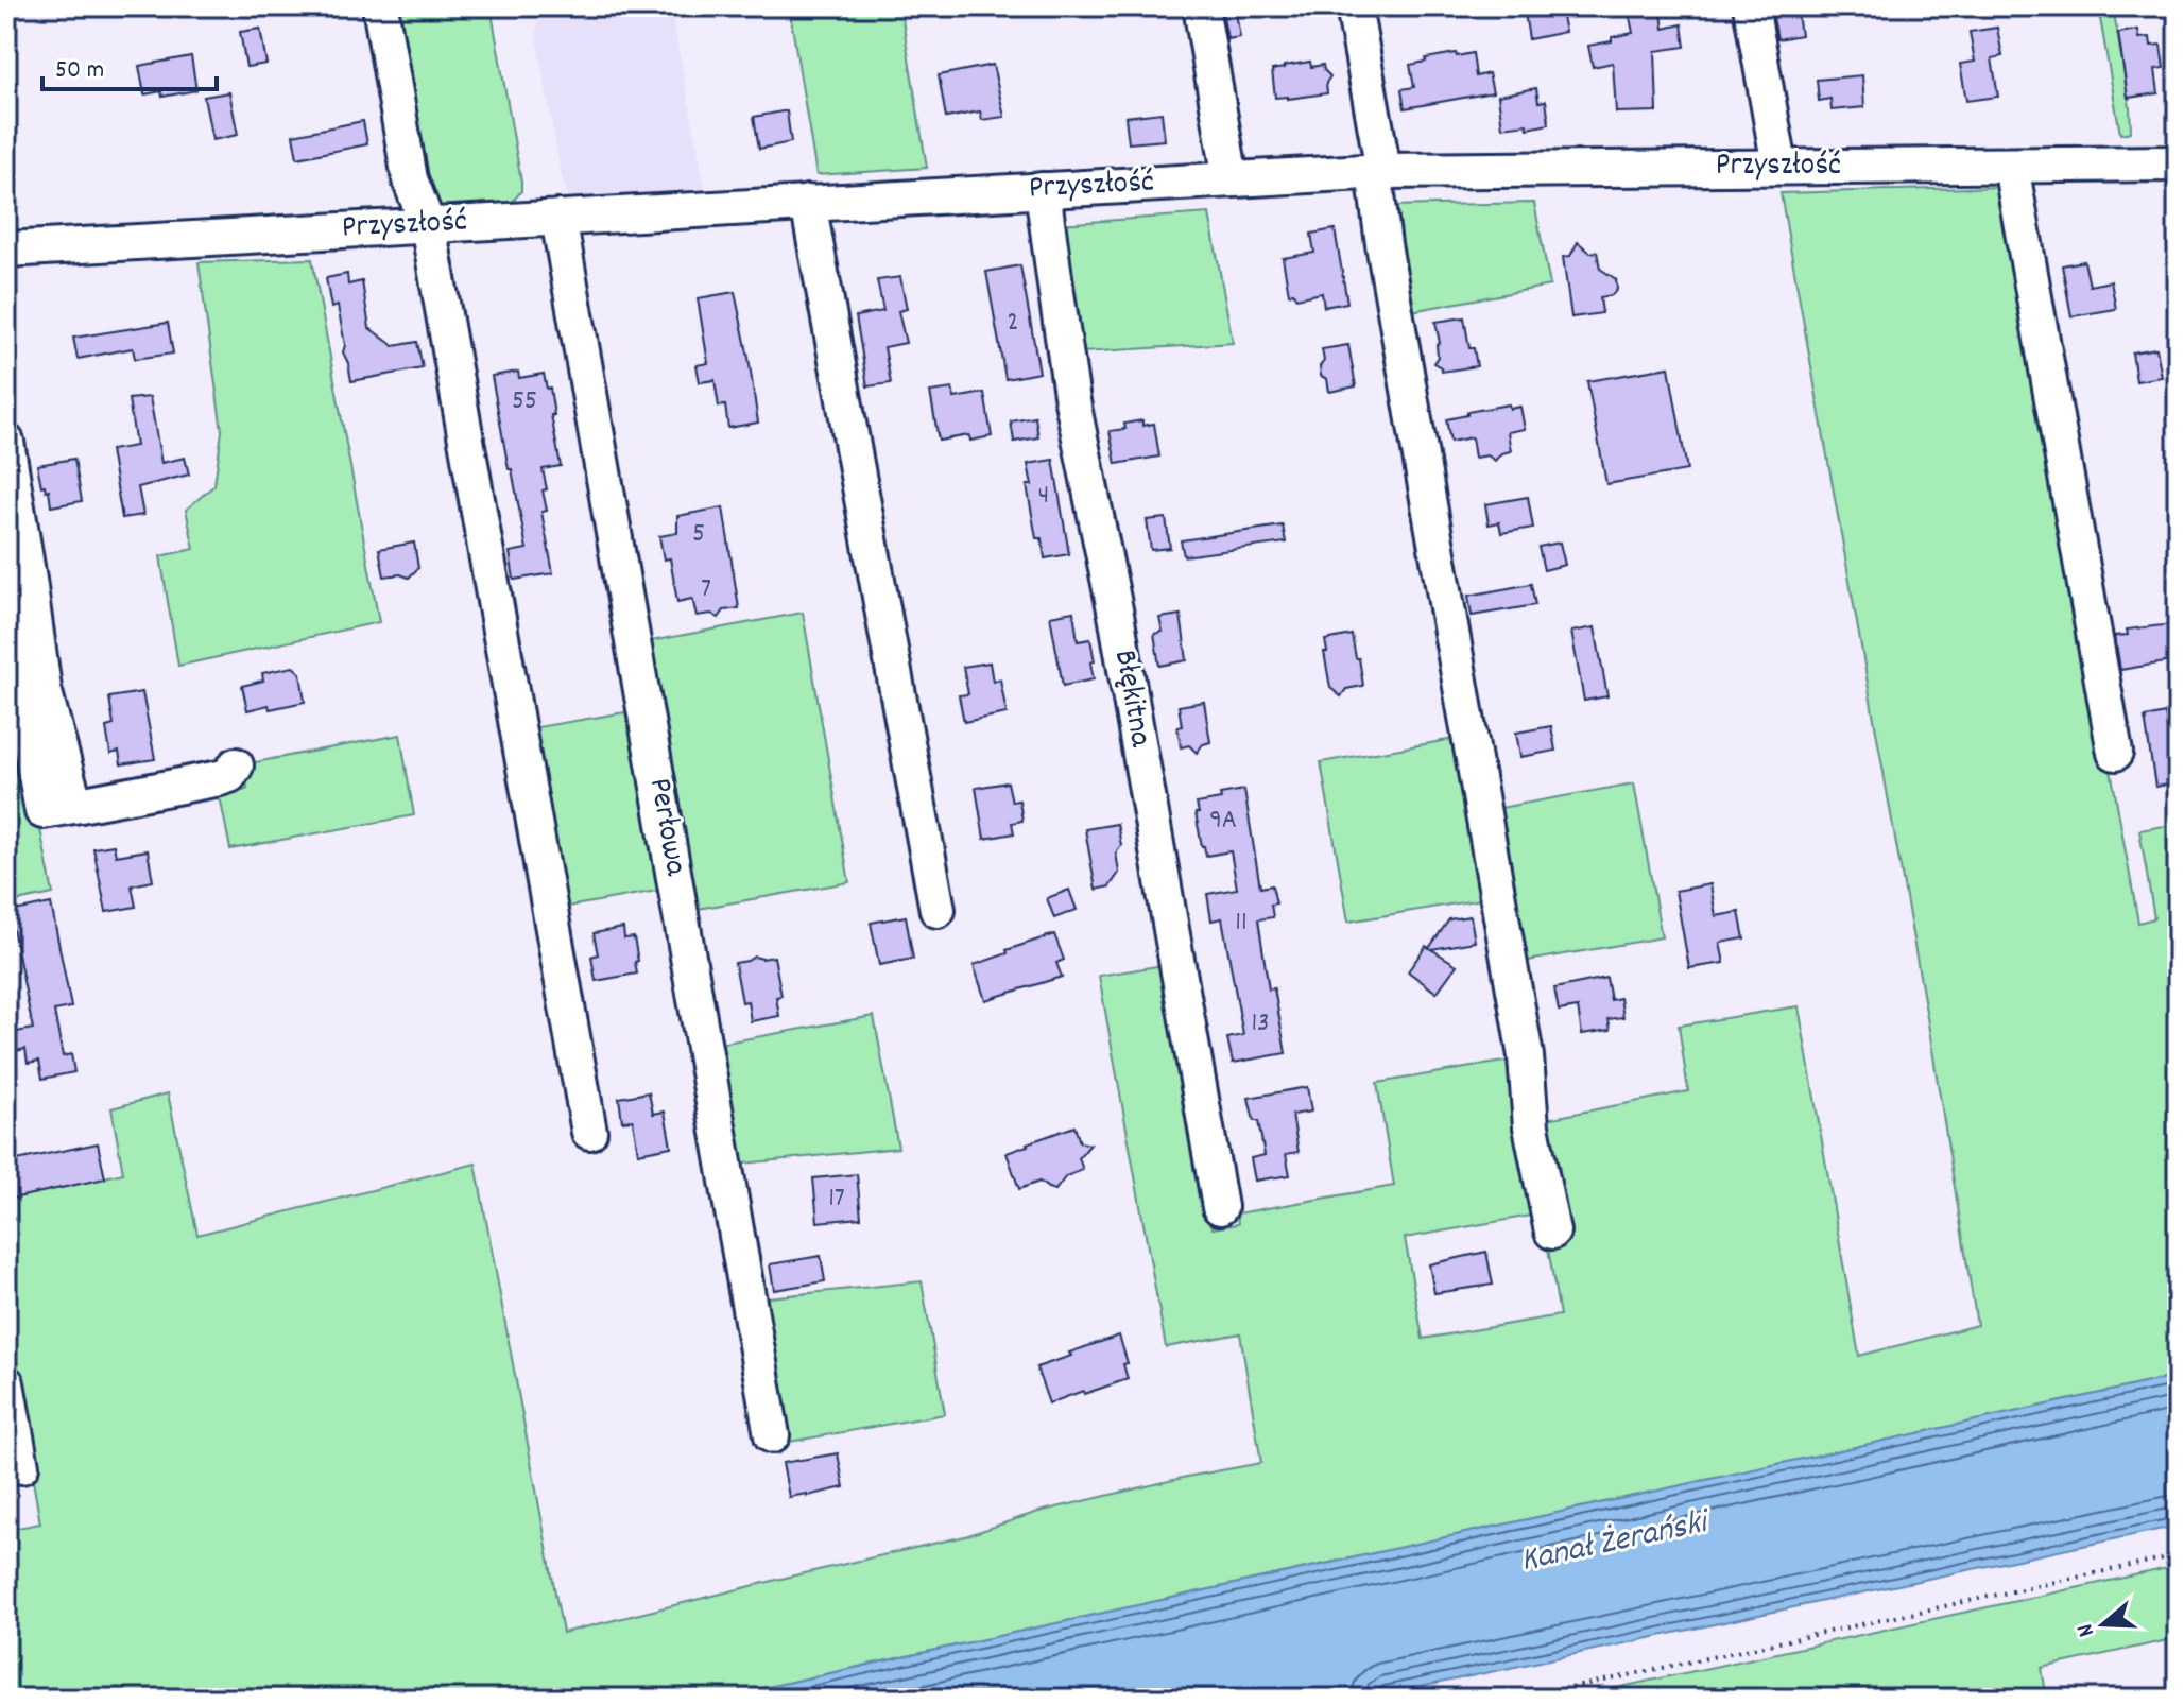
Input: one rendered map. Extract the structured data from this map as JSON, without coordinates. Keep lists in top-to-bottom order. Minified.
{"streets":{"street":["Przyszłość","Błękitna","Perłowa"]},"crossings":[["Przyszłość","Błękitna"],["Przyszłość","Perłowa"]],"water":["Kanał Żerański"],"house_numbers":["2","55","4","5","7","9A","11","13","17"],"scale_bar":"50 m","north":"left"}
